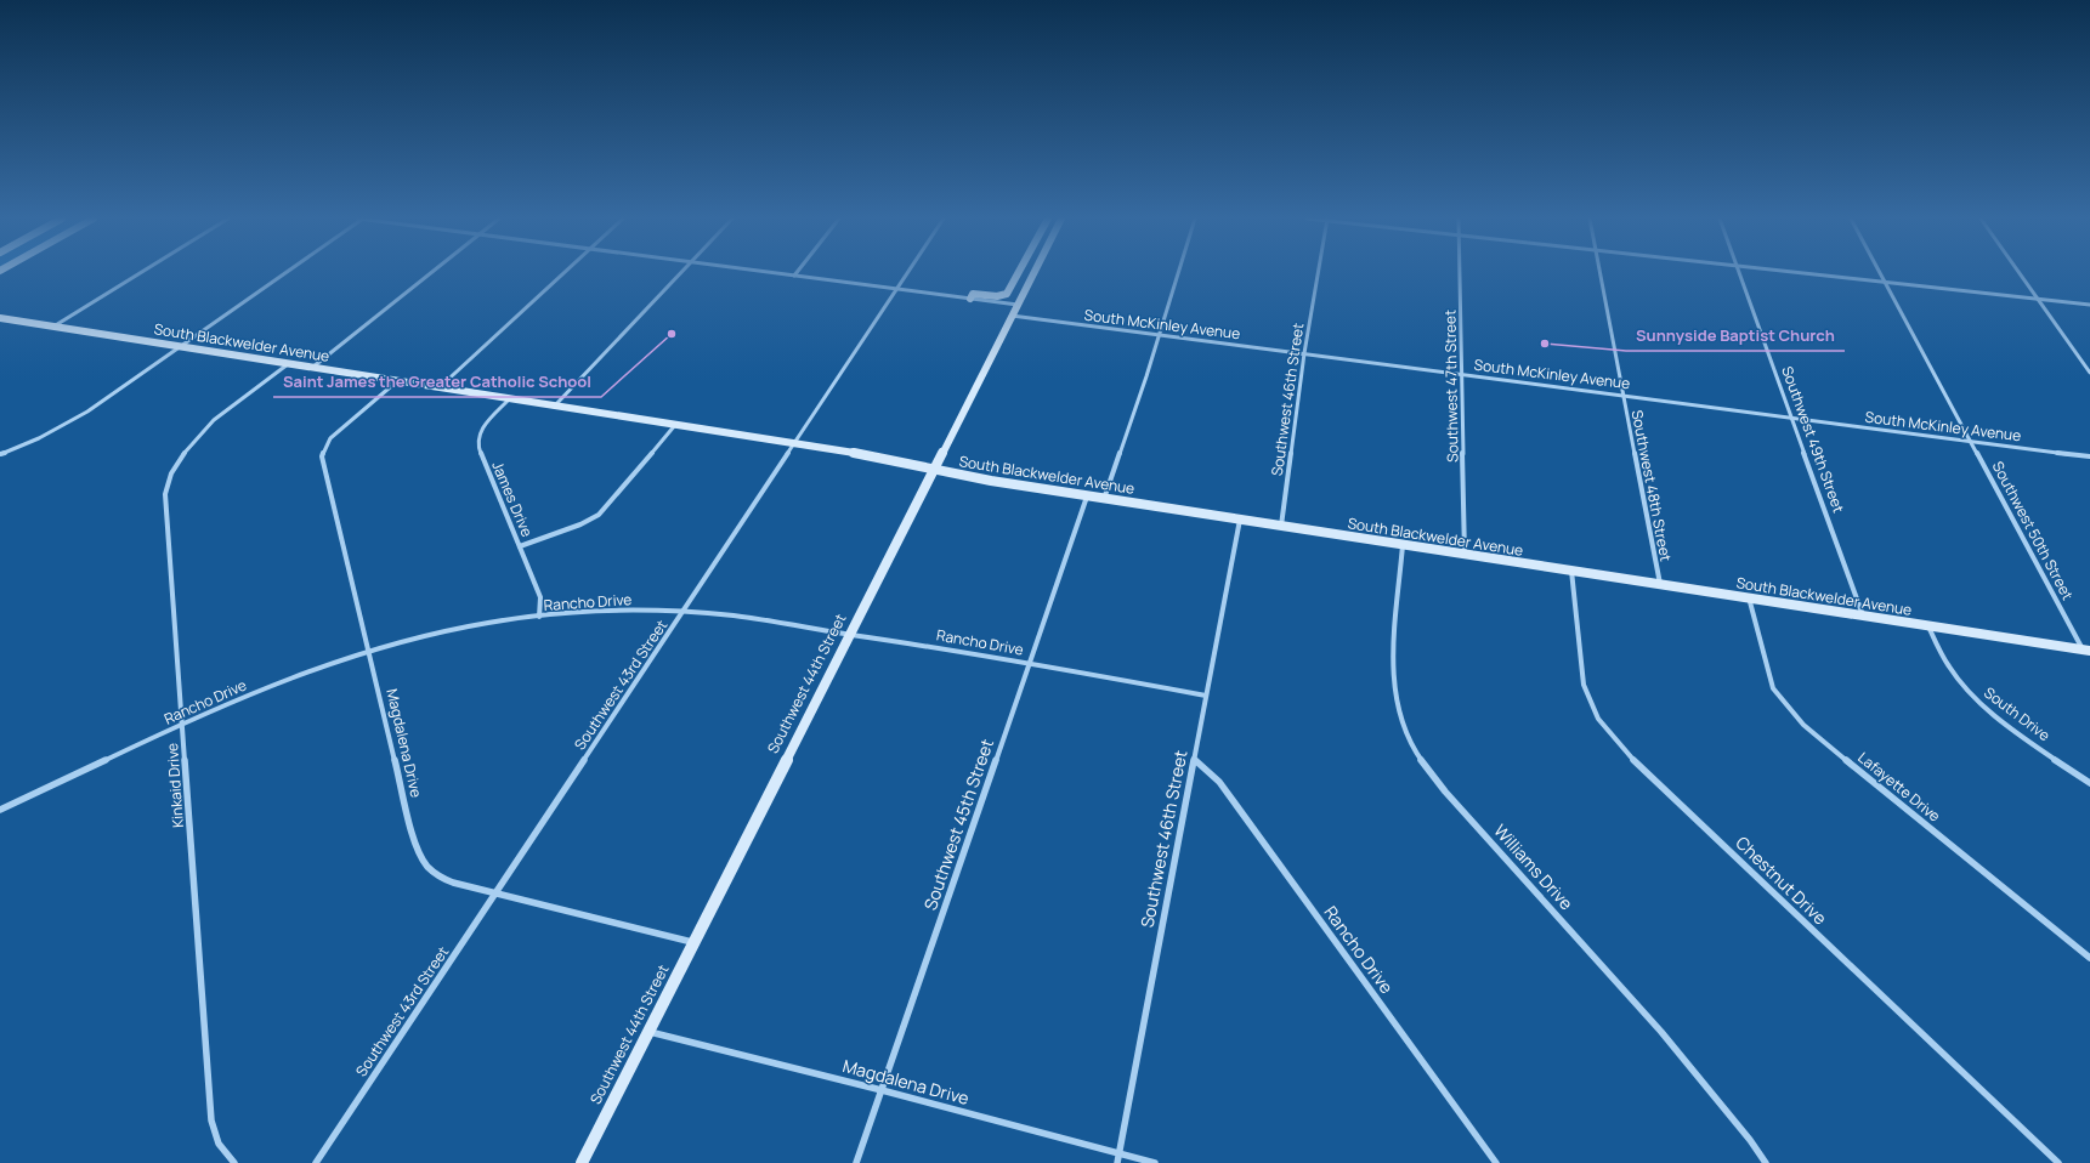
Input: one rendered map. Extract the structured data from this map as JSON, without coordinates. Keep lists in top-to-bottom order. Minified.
{"streets":{"street":["South McKinley Avenue","South Blackwelder Avenue","Southwest 47th Street","Southwest 46th Street","Southwest 49th Street","Southwest 48th Street","James Drive","Southwest 50th Street","Rancho Drive","Southwest 44th Street","Southwest 43rd Street","South Drive","Magdalena Drive","Kinkaid Drive","Lafayette Drive","Southwest 45th Street","Williams Drive","Chestnut Drive"]},"crossings":[["South McKinley Avenue","Southwest 47th Street"],["South McKinley Avenue","Southwest 46th Street"],["South McKinley Avenue","Southwest 49th Street"],["South McKinley Avenue","Southwest 48th Street"],["South McKinley Avenue","Southwest 50th Street"],["South McKinley Avenue","Southwest 44th Street"],["South Blackwelder Avenue","Southwest 47th Street"],["South Blackwelder Avenue","Southwest 46th Street"],["South Blackwelder Avenue","Southwest 49th Street"],["South Blackwelder Avenue","Southwest 48th Street"],["South Blackwelder Avenue","James Drive"],["South Blackwelder Avenue","Southwest 50th Street"],["South Blackwelder Avenue","Southwest 44th Street"],["South Blackwelder Avenue","Southwest 43rd Street"],["South Blackwelder Avenue","South Drive"],["South Blackwelder Avenue","Magdalena Drive"],["South Blackwelder Avenue","Kinkaid Drive"],["South Blackwelder Avenue","Lafayette Drive"],["South Blackwelder Avenue","Southwest 45th Street"],["South Blackwelder Avenue","Williams Drive"],["South Blackwelder Avenue","Chestnut Drive"],["Southwest 46th Street","Rancho Drive"],["Southwest 46th Street","Magdalena Drive"],["James Drive","Rancho Drive"],["Rancho Drive","Southwest 44th Street"],["Rancho Drive","Southwest 43rd Street"],["Rancho Drive","Magdalena Drive"],["Rancho Drive","Kinkaid Drive"],["Rancho Drive","Southwest 45th Street"],["Southwest 44th Street","Magdalena Drive"],["Southwest 43rd Street","Magdalena Drive"],["Magdalena Drive","Southwest 45th Street"]],"places":["Saint James the Greater Catholic School","Sunnyside Baptist Church"]}
